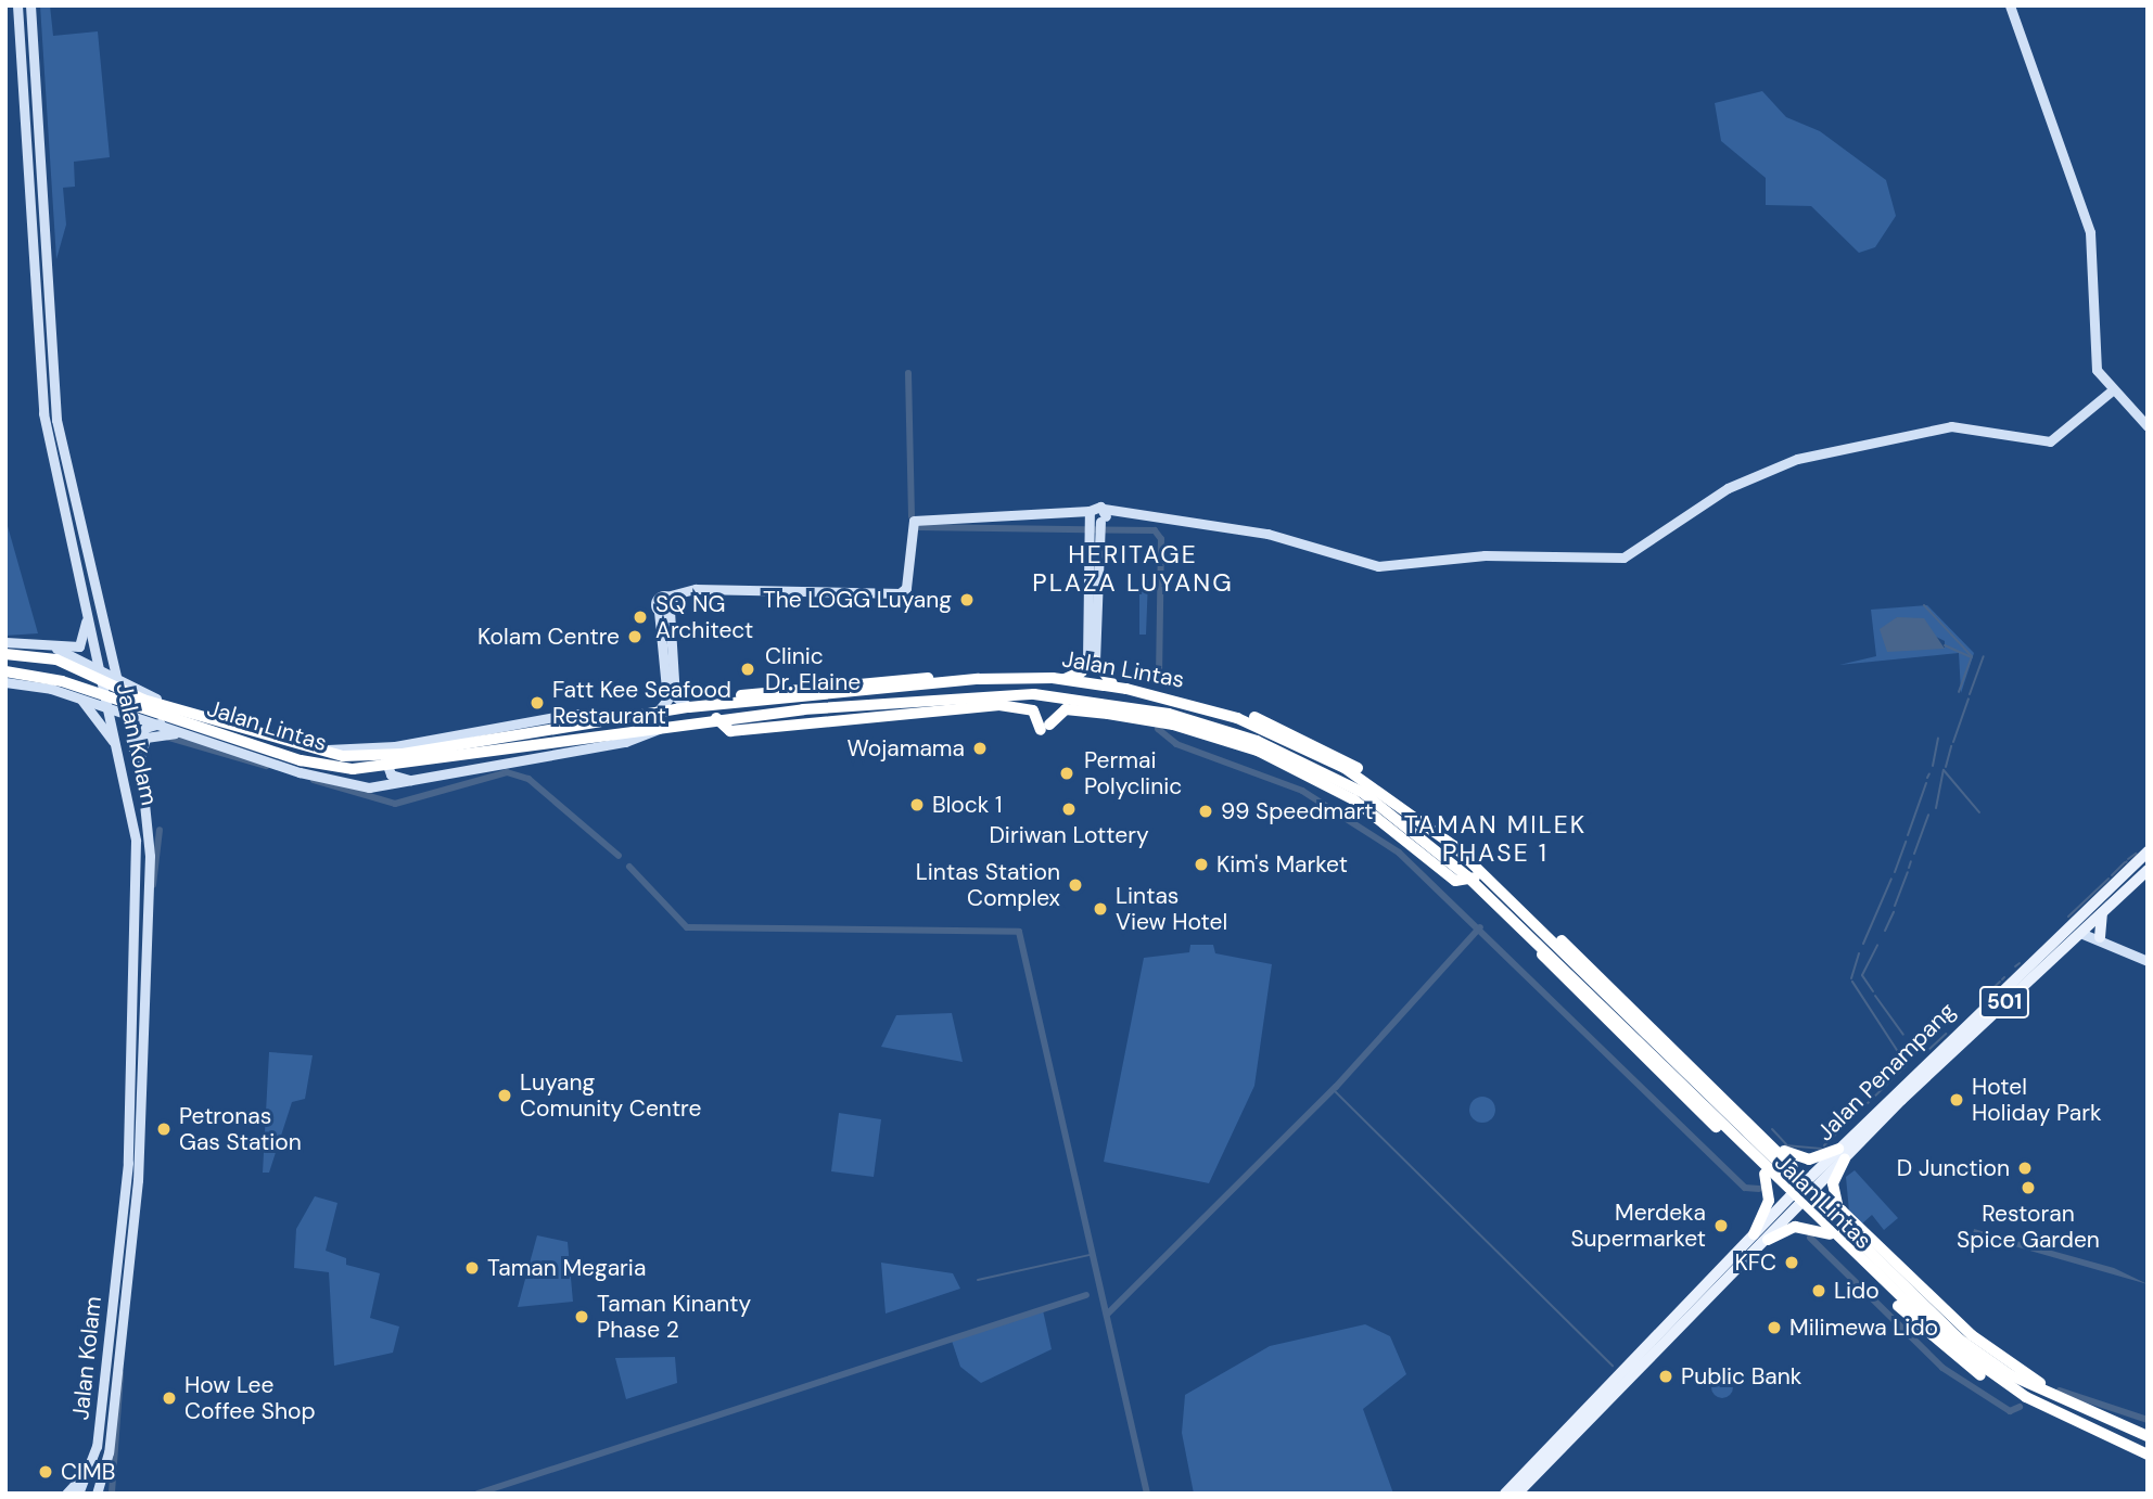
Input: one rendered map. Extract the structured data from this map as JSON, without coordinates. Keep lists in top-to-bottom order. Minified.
{"streets":{"highway":["Jalan Lintas"],"main road":["Jalan Kolam","501","Jalan Penampang"]},"crossings":[["Jalan Lintas","Jalan Kolam"],["Jalan Lintas","Jalan Penampang"]],"districts":["HERITAGE PLAZA LUYANG","TAMAN MILEK PHASE 1"],"places":["The LOGG Luyang","SQ NG Architect","Kolam Centre","Clinic Dr. Elaine","Fatt Kee Seafood Restaurant","Wojamama","Permai Polyclinic","Block 1","Diriwan Lottery","99 Speedmart","Kim's Market","Lintas Station Complex","Lintas View Hotel","Luyang Comunity Centre","Hotel Holiday Park","Petronas Gas Station","D Junction","Restoran Spice Garden","Merdeka Supermarket","KFC","Taman Megaria","Lido","Taman Kinanty Phase 2","Milimewa Lido","Public Bank","How Lee Coffee Shop","CIMB"]}
